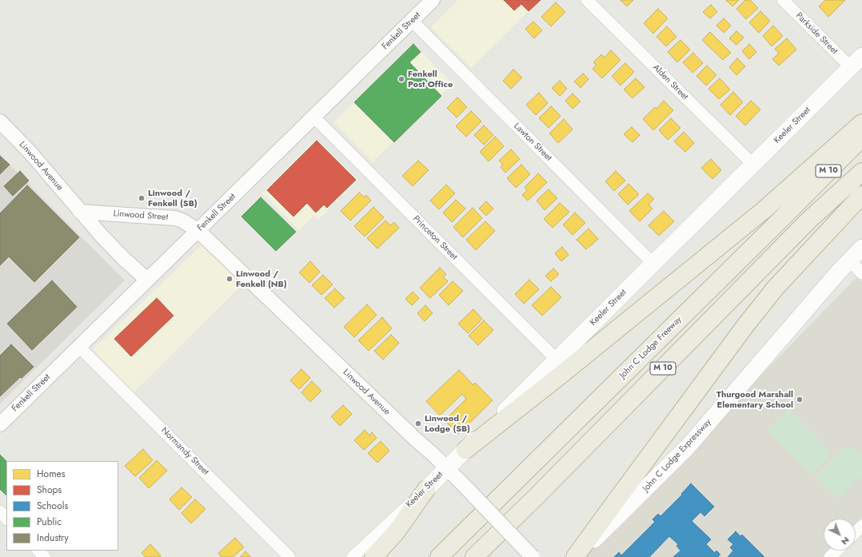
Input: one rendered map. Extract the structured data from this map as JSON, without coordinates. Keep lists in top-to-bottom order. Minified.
{"streets":{"highway":["M 10","John C Lodge Freeway"],"main road":["Keeler Street","John C Lodge Expressway"],"street":["Fenkell Street","Parkside Street","Alden Street","Lawton Street","Linwood Avenue","Linwood Street","Princeton Street","Normandy Street"]},"crossings":[["Fenkell Street","Lawton Street"],["Fenkell Street","Linwood Avenue"],["Fenkell Street","Linwood Street"],["Fenkell Street","Princeton Street"],["Fenkell Street","Normandy Street"],["Parkside Street","Keeler Street"],["Alden Street","Keeler Street"],["Keeler Street","Lawton Street"],["Keeler Street","Linwood Avenue"],["Keeler Street","Princeton Street"],["Linwood Avenue","Linwood Street"]],"places":["Fenkell Post Office","Linwood / Fenkell (SB)","Linwood / Fenkell (NB)","Thurgood Marshall Elementary School","Linwood / Lodge (SB)"],"legend":["Homes","Shops","Schools","Public","Industry"],"north":"bottom right"}
